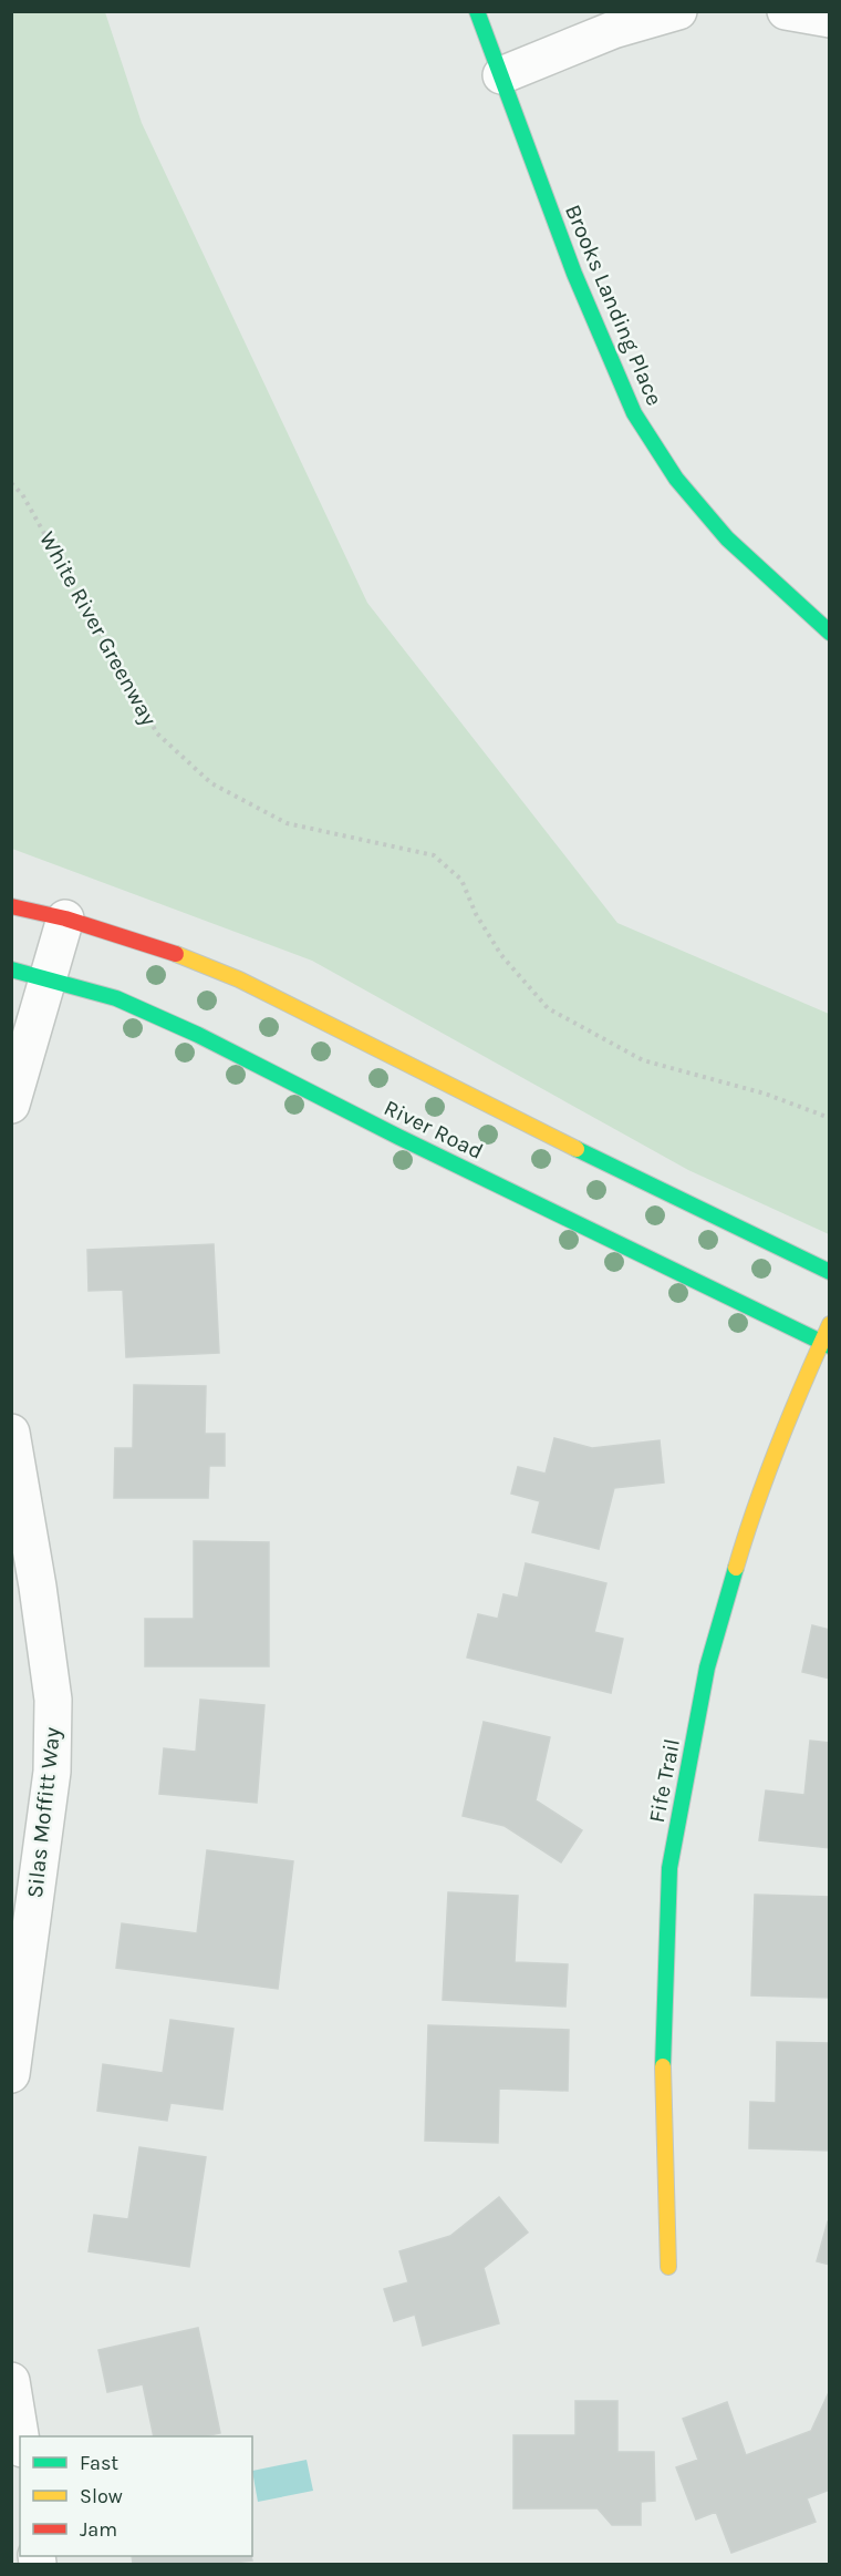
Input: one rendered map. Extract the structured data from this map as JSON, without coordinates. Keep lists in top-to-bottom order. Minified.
{"streets":{"main road":["Brooks Landing Place","River Road","Fife Trail"],"street":["Silas Moffitt Way"],"path":["White River Greenway"]},"crossings":[["River Road","Fife Trail"]],"legend":["Fast","Slow","Jam"]}
